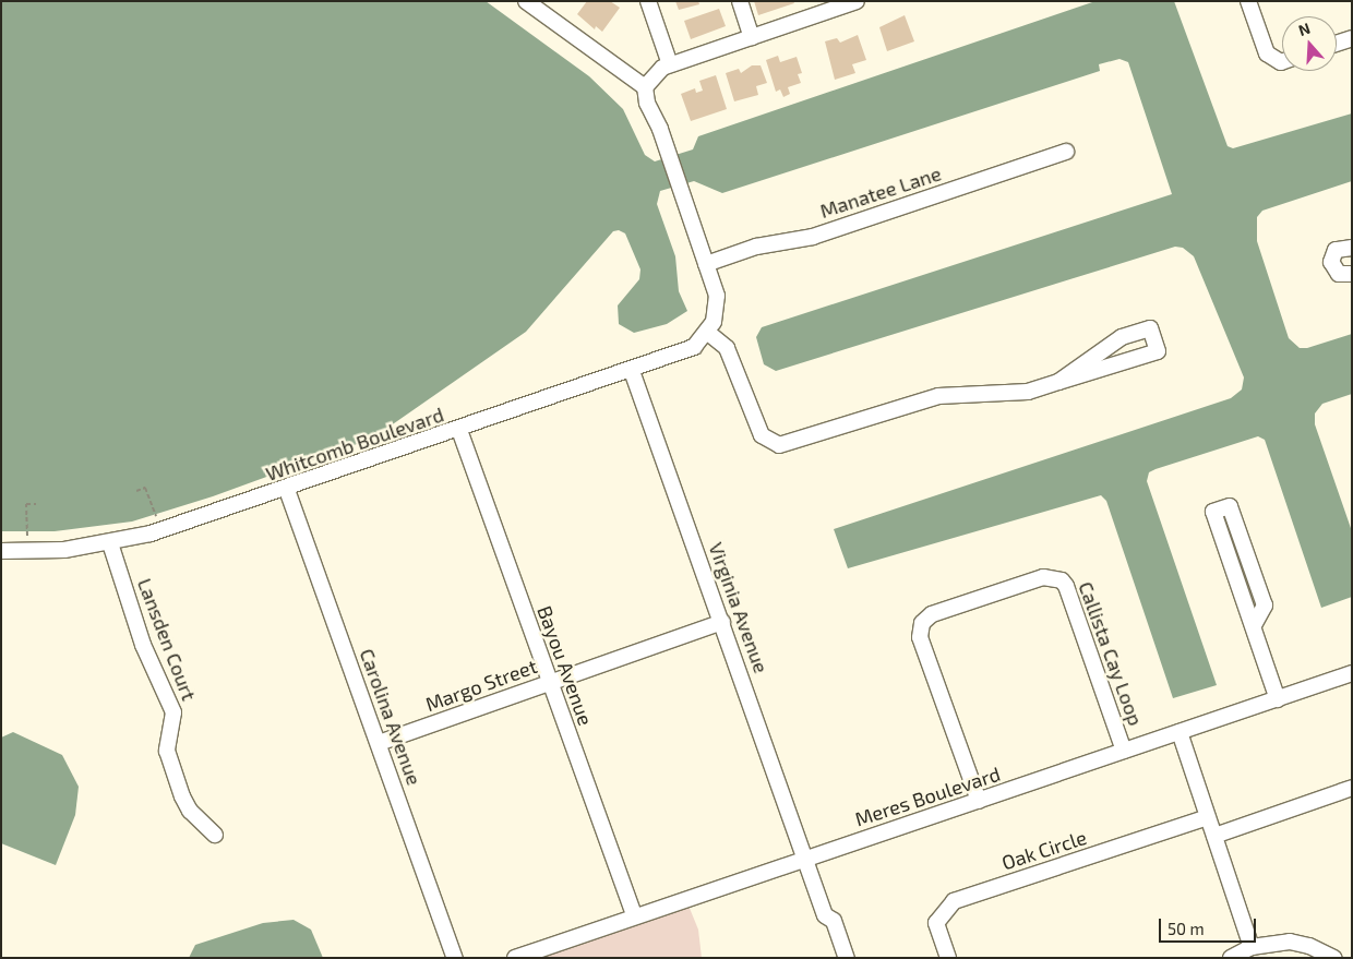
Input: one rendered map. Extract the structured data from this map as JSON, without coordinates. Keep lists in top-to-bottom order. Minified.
{"streets":{"street":["Manatee Lane","Whitcomb Boulevard","Virginia Avenue","Lansden Court","Callista Cay Loop","Bayou Avenue","Margo Street","Carolina Avenue","Meres Boulevard","Oak Circle"]},"crossings":[["Whitcomb Boulevard","Virginia Avenue"],["Whitcomb Boulevard","Lansden Court"],["Whitcomb Boulevard","Bayou Avenue"],["Whitcomb Boulevard","Carolina Avenue"],["Virginia Avenue","Margo Street"],["Virginia Avenue","Meres Boulevard"],["Callista Cay Loop","Meres Boulevard"],["Bayou Avenue","Margo Street"],["Bayou Avenue","Meres Boulevard"],["Margo Street","Carolina Avenue"]],"scale_bar":"50 m","north":"top"}
